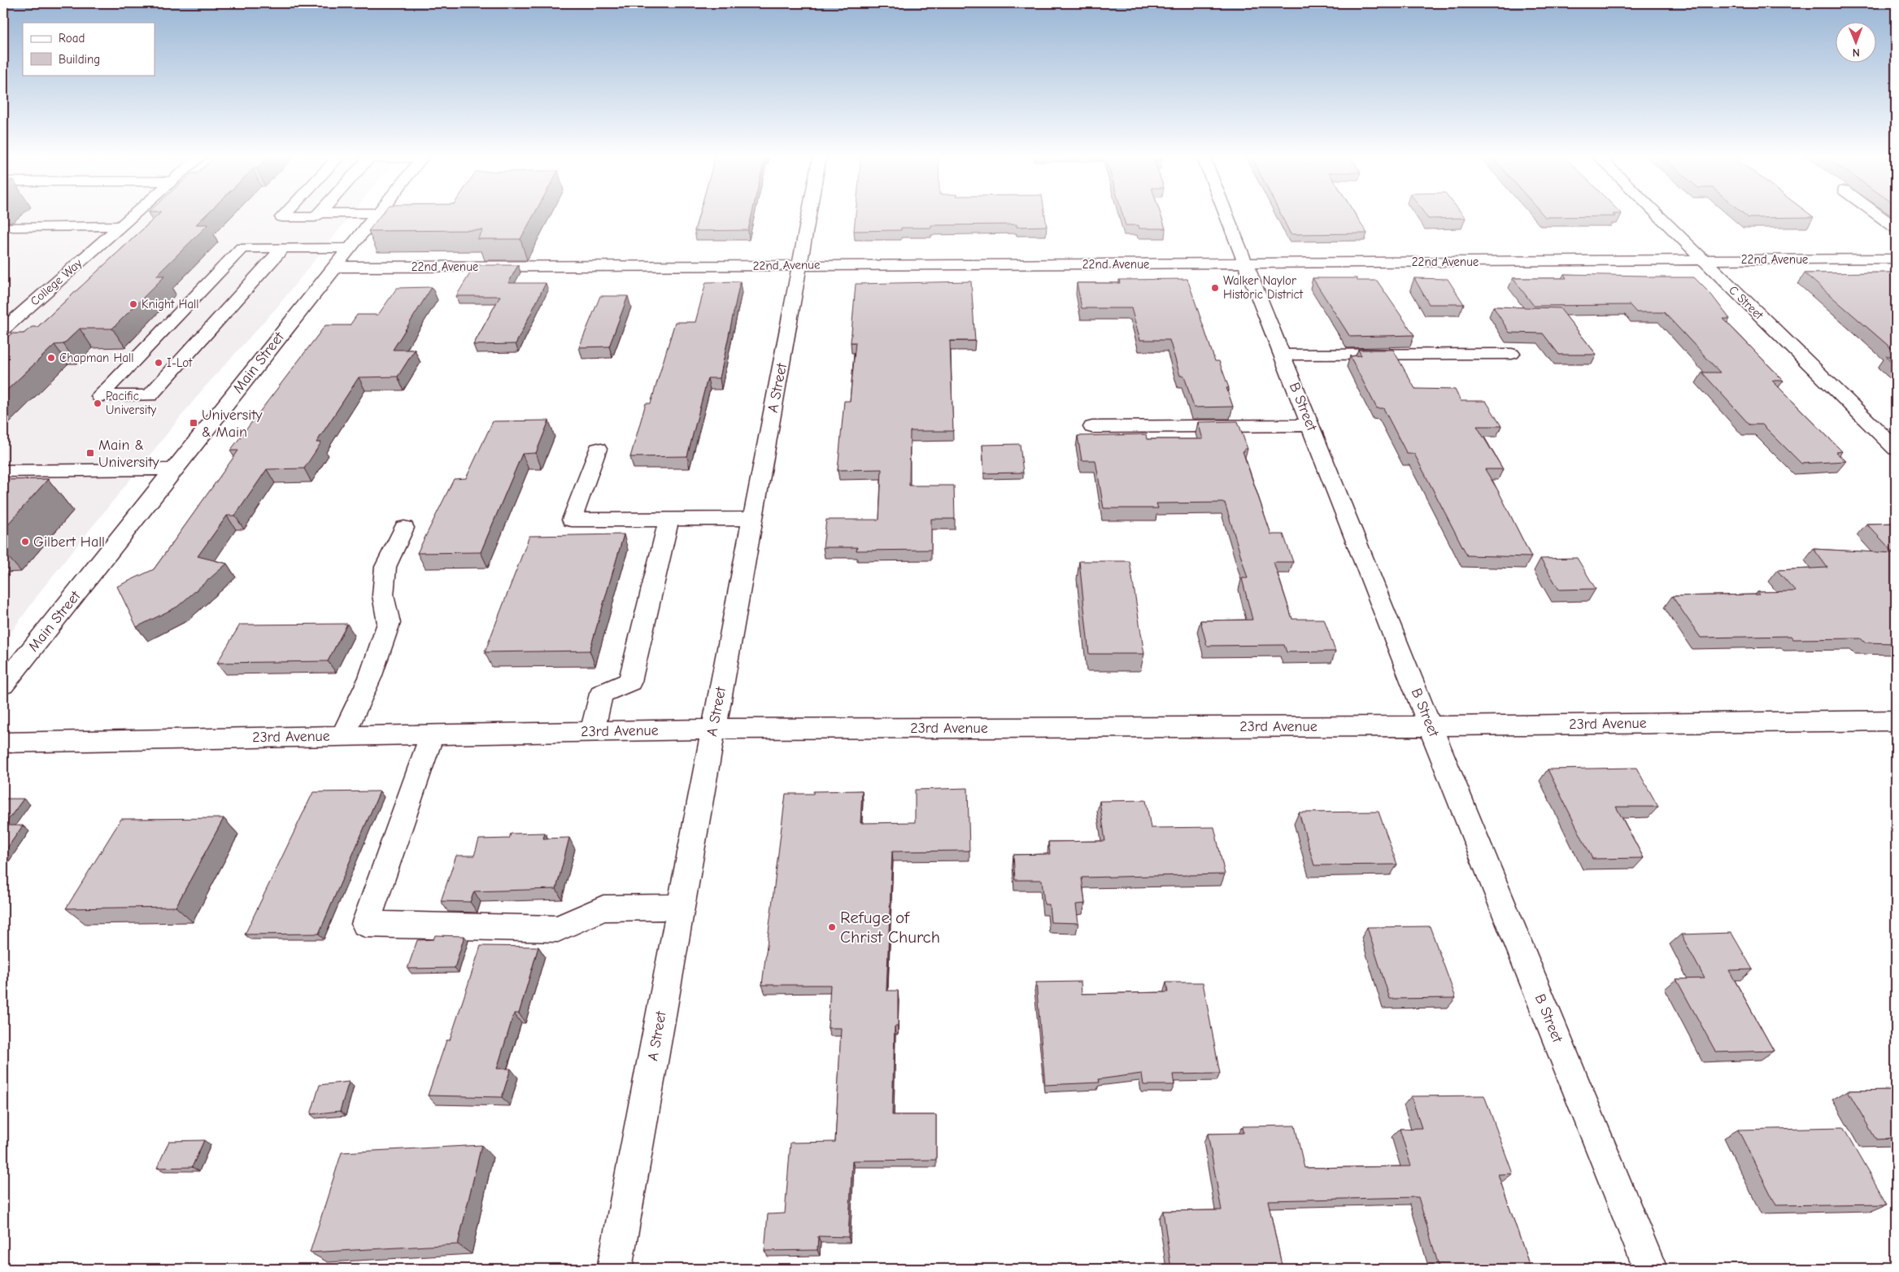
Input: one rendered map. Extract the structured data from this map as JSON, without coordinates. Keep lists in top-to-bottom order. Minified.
{"streets":{"street":["22nd Avenue","College Way","C Street","Main Street","A Street","B Street","23rd Avenue"]},"crossings":[["22nd Avenue","C Street"],["22nd Avenue","Main Street"],["22nd Avenue","A Street"],["22nd Avenue","B Street"],["A Street","23rd Avenue"],["B Street","23rd Avenue"]],"places":{"other":["Walker Naylor Historic District","Knight Hall","Chapman Hall","I-Lot","Pacific University","Gilbert Hall","Refuge of Christ Church"],"transit":["University & Main","Main & University"]},"legend":["Road","Building"],"north":"bottom"}
